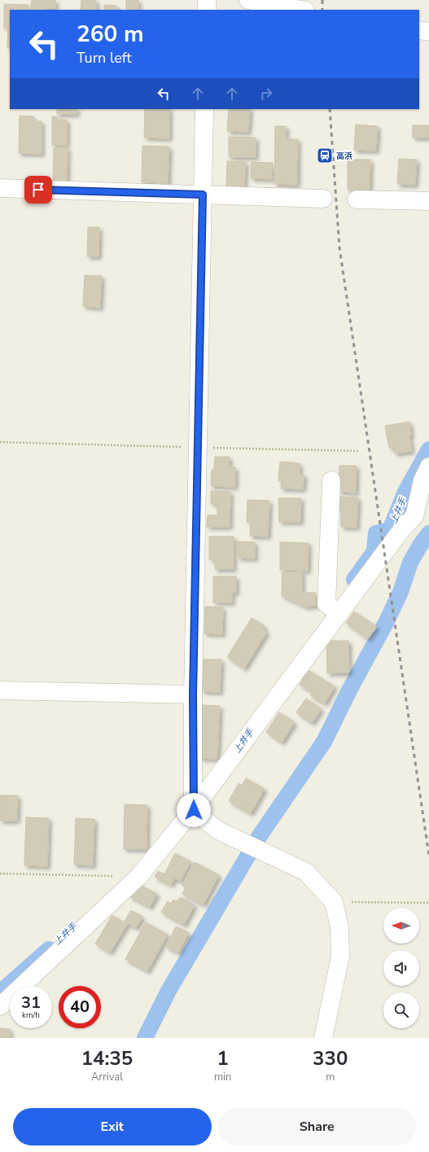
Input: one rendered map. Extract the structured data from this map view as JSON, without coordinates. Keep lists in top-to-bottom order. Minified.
{"water":["上井手"],"places":{"station":["高浜"]},"north":"left","page":{"turn":["260 m","Turn left"],"speed":"31 km/h","limit":"40","eta":["14:35","Arrival","1","min","330","m"],"buttons":["Exit","Share"]}}
